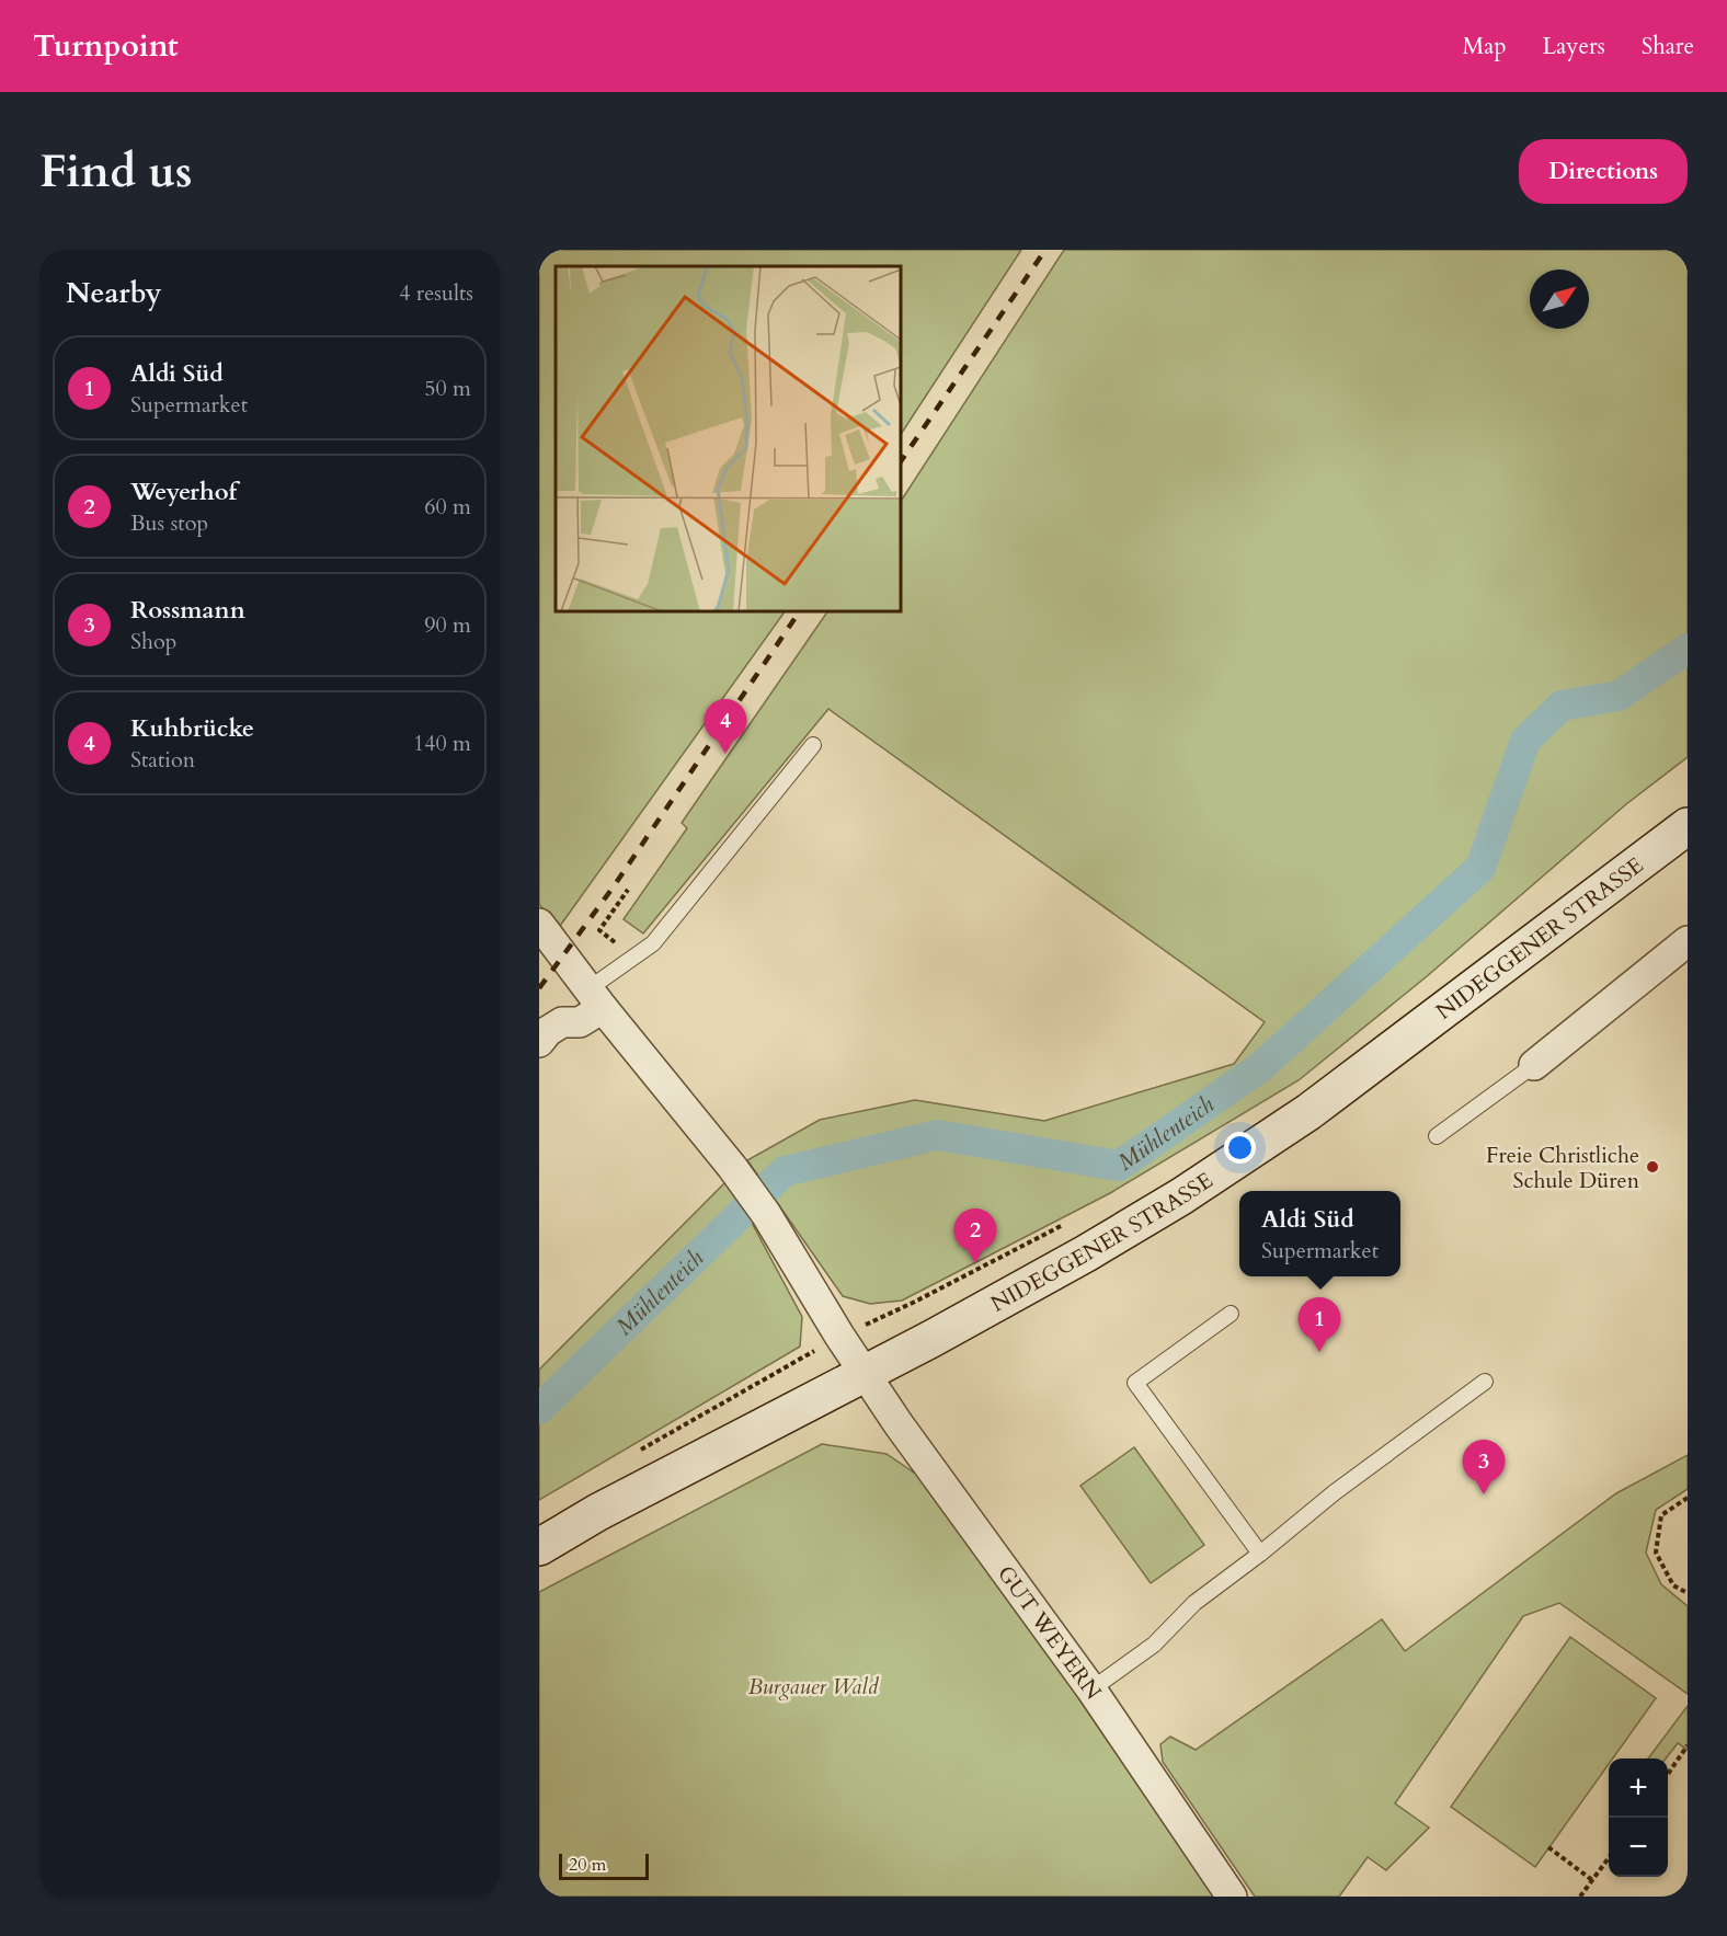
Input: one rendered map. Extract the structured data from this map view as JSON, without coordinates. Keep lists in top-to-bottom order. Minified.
{"streets":{"main road":["NIDEGGENER STRASSE"],"street":["GUT WEYERN"]},"crossings":[["NIDEGGENER STRASSE","GUT WEYERN"]],"water":["Mühlenteich"],"parks":["Burgauer Wald"],"places":["Freie Christliche Schule Düren"],"scale_bar":"20 m","north":"top right","page":{"header":"Turnpoint","nav":["Map","Layers","Share"],"buttons":"Directions","title":"Find us","heading":["Nearby","4 results"],"list":[{"mark":"1","name":"Aldi Süd","note":"Supermarket","value":"50 m"},{"mark":"2","name":"Weyerhof","note":"Bus stop","value":"60 m"},{"mark":"3","name":"Rossmann","note":"Shop","value":"90 m"},{"mark":"4","name":"Kuhbrücke","note":"Station","value":"140 m"}],"pins":["4","2","1","3"],"popup":["Aldi Süd","Supermarket"],"map_buttons":["+","−"],"scale":"20 m"}}
